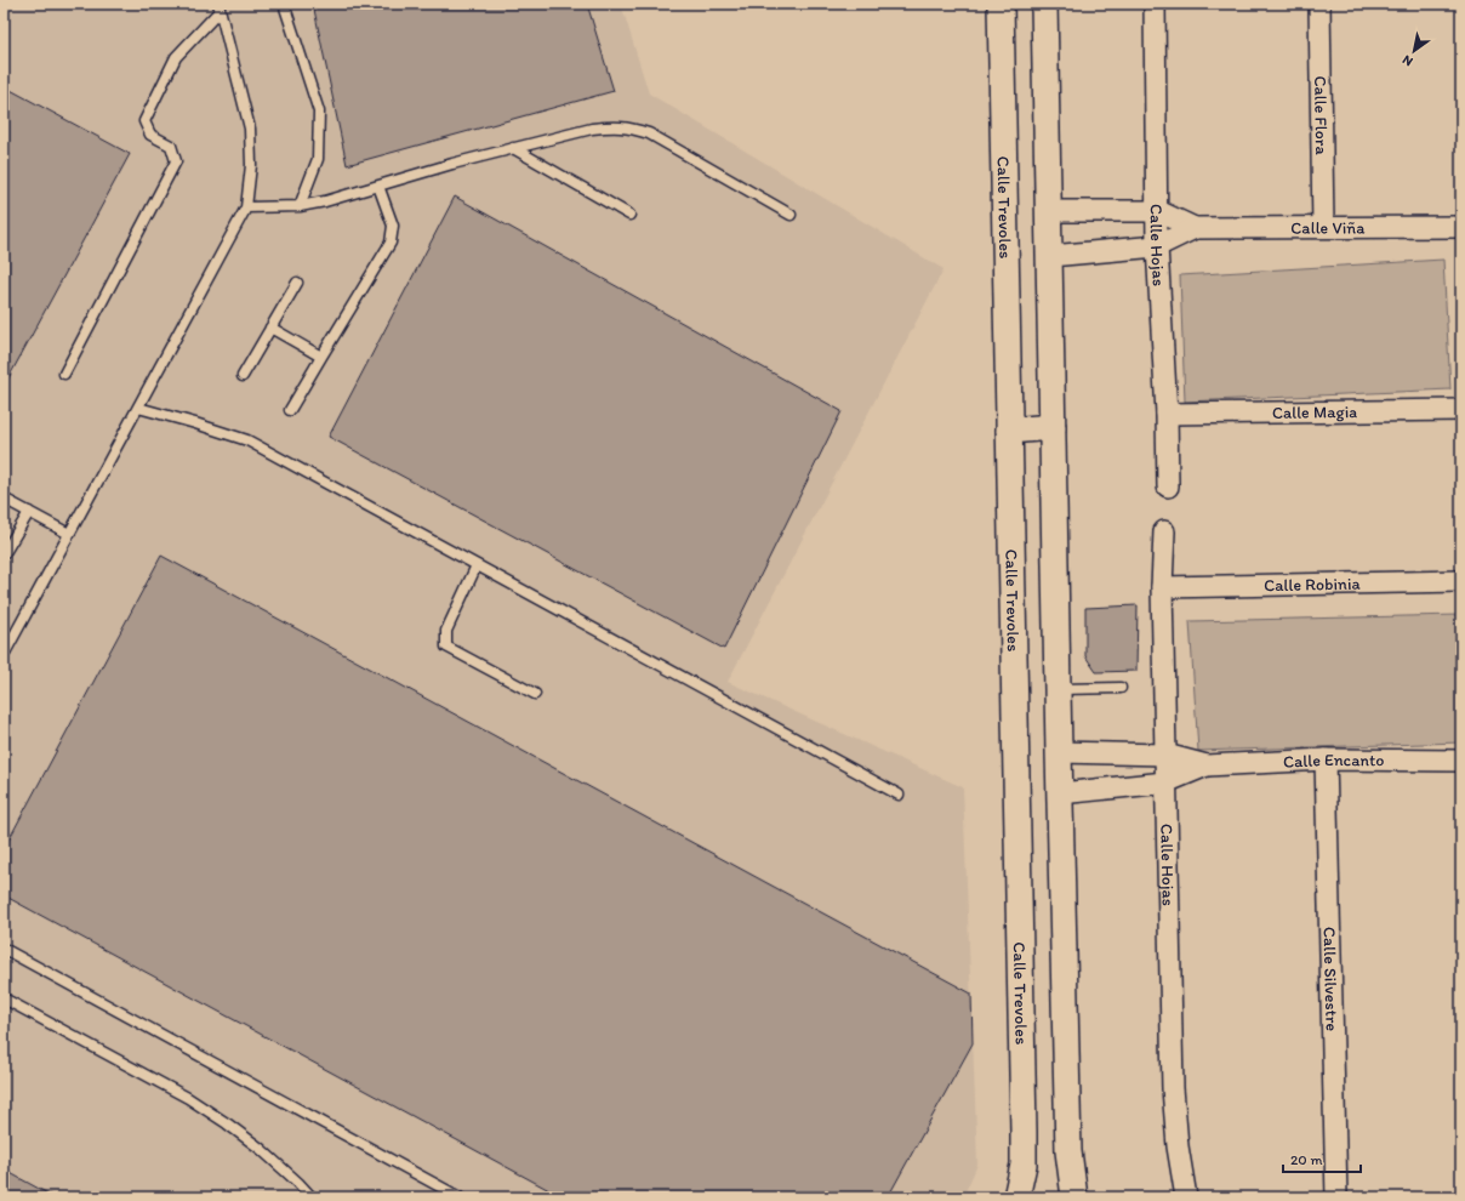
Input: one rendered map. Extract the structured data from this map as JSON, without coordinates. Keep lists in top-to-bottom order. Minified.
{"streets":{"street":["Calle Flora","Calle Trevoles","Calle Viña","Calle Hojas","Calle Magia","Calle Robinia","Calle Encanto","Calle Silvestre"]},"crossings":[["Calle Flora","Calle Viña"],["Calle Viña","Calle Hojas"],["Calle Hojas","Calle Magia"],["Calle Hojas","Calle Robinia"],["Calle Hojas","Calle Encanto"],["Calle Encanto","Calle Silvestre"]],"scale_bar":"20 m","north":"bottom left"}
